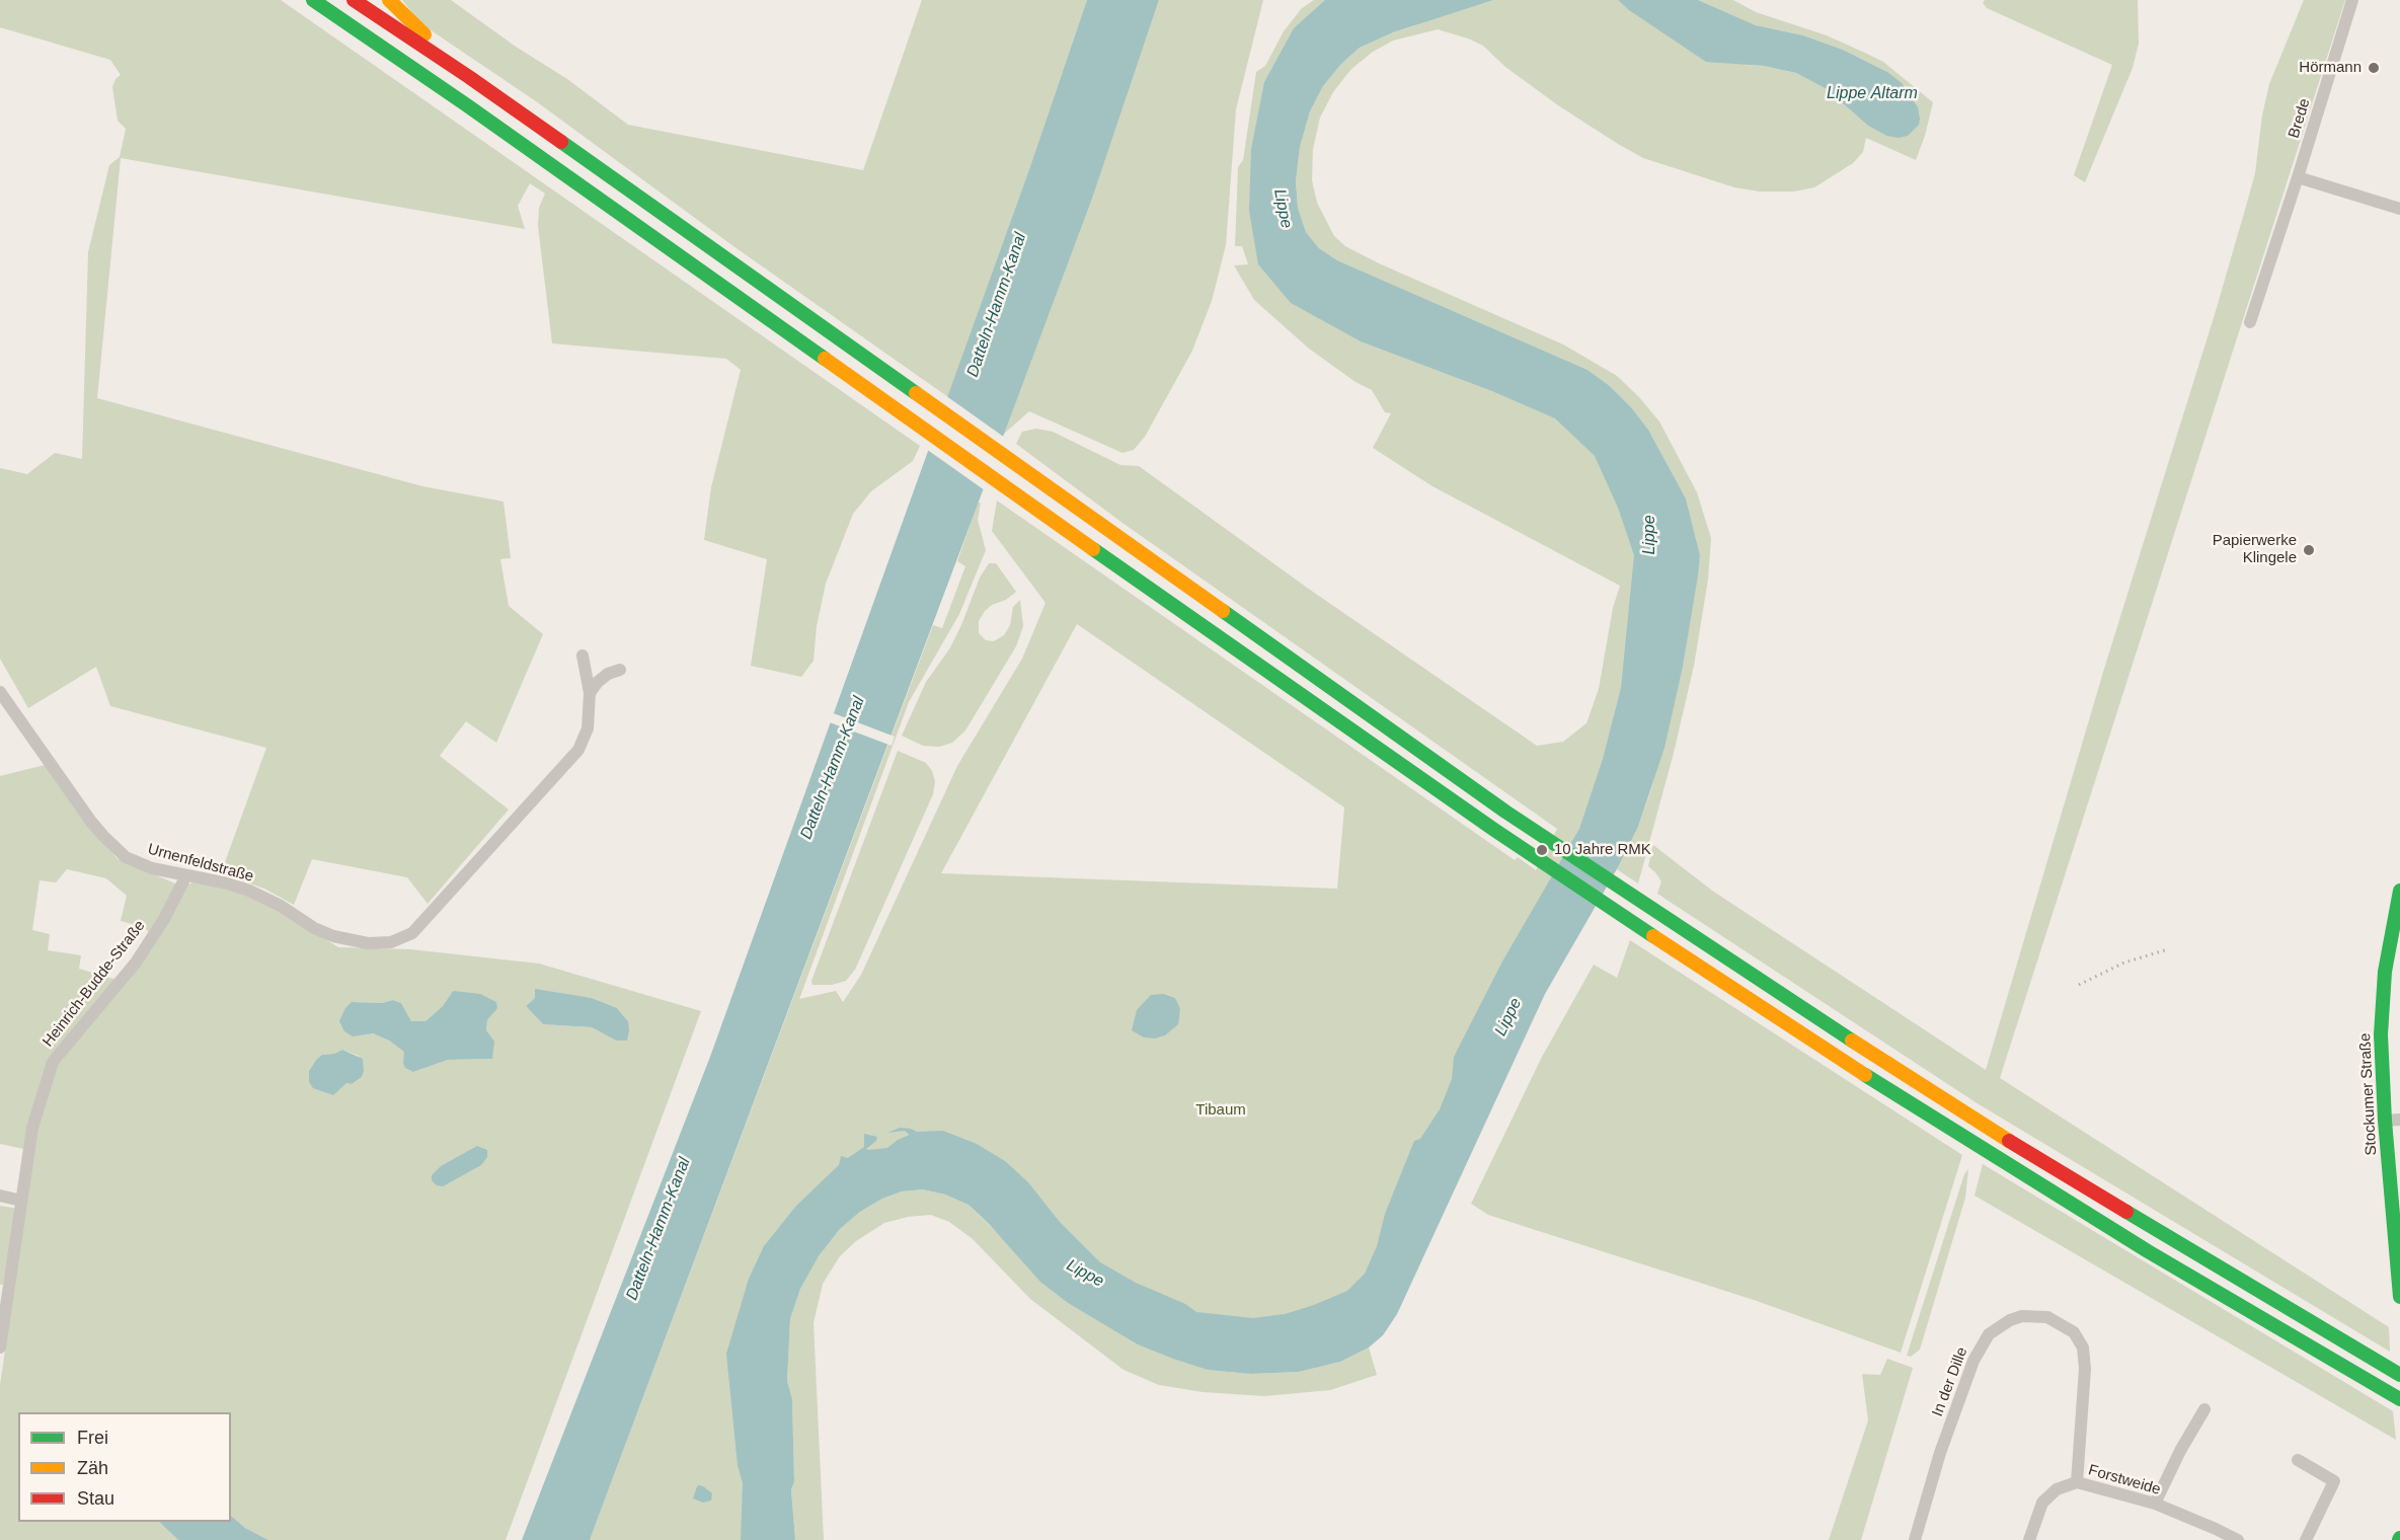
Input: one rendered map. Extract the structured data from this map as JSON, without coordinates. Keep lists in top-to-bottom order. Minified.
{"streets":{"main road":["Stockumer Straße"],"street":["Brede","Urnenfeldstraße","Heinrich-Budde-Straße","In der Dille","Forstweide"]},"crossings":[["Urnenfeldstraße","Heinrich-Budde-Straße"],["In der Dille","Forstweide"]],"water":["Lippe Altarm","Lippe","Datteln-Hamm-Kanal"],"parks":["Tibaum"],"places":["Hörmann","Papierwerke Klingele","10 Jahre RMK"],"legend":["Frei","Zäh","Stau"]}
